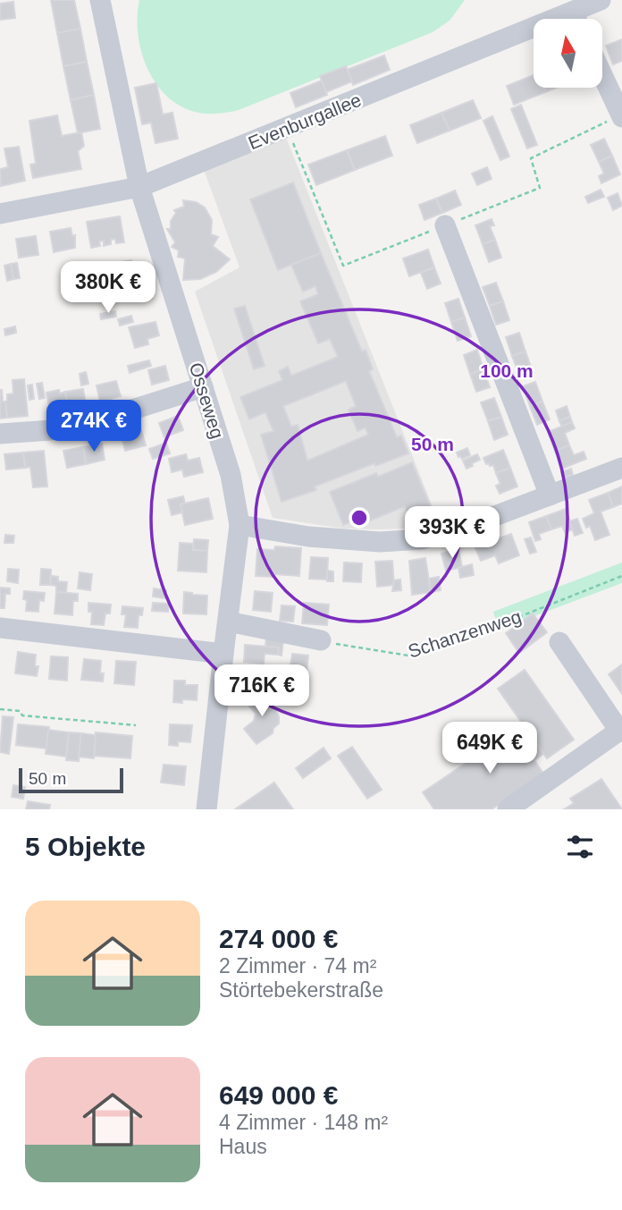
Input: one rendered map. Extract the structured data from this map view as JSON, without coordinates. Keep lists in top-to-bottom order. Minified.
{"streets":{"street":["Evenburgallee","Osseweg"],"path":["Schanzenweg"]},"crossings":[["Evenburgallee","Osseweg"]],"scale_bar":"50 m","north":"top","page":{"price":["380K €","274K €","393K €","716K €","649K €"],"scale":"50 m","heading":"5 Objekte","list":[{"name":"274 000 €","note":"2 Zimmer · 74 m² · Störtebekerstraße"},{"name":"649 000 €","note":"4 Zimmer · 148 m² · Haus"}]},"rings":["100 m","50 m"]}
